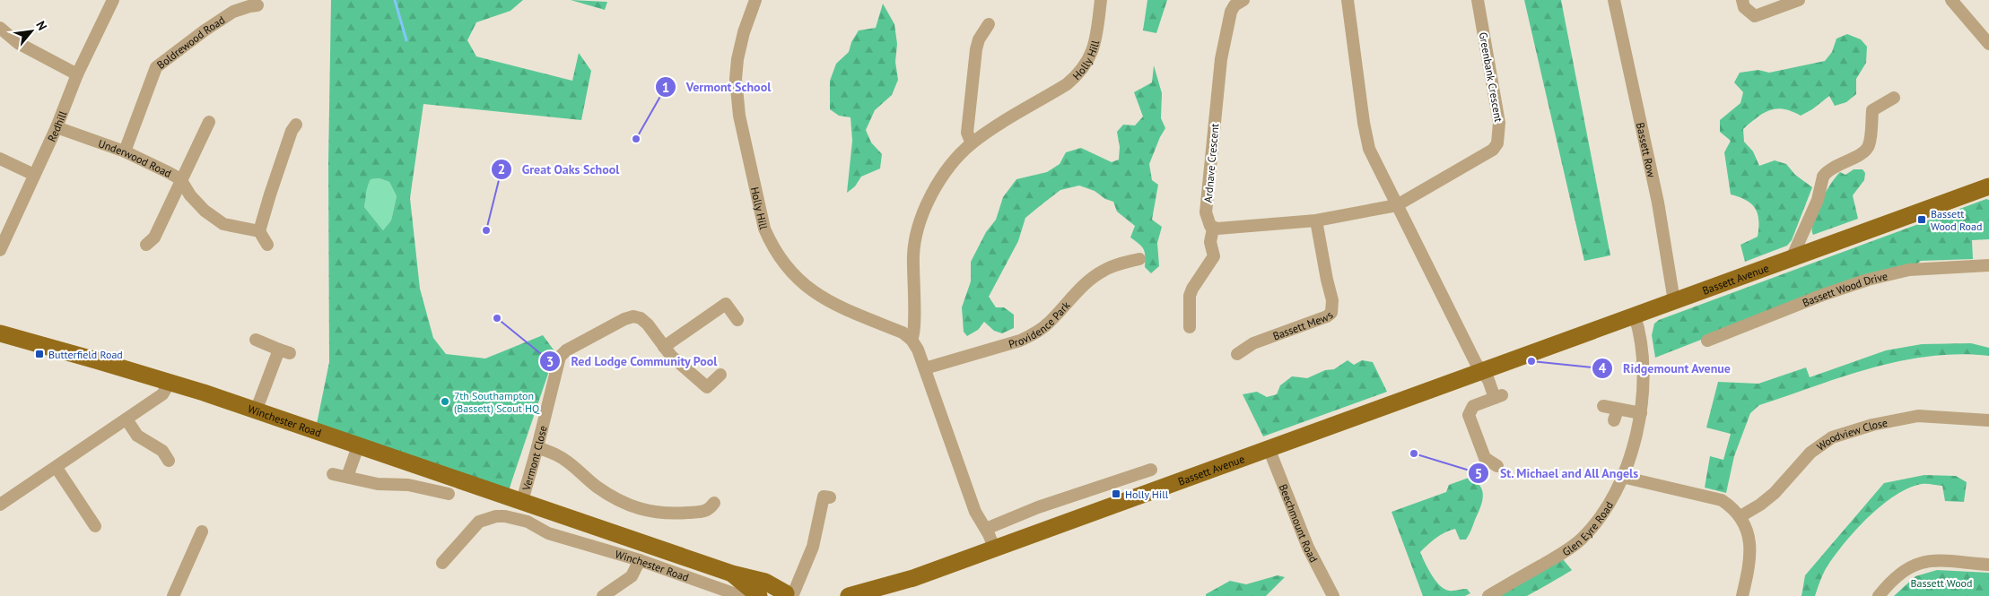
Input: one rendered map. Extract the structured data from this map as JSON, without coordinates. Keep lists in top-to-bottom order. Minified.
{"streets":{"main road":["Bassett Avenue","Winchester Road"],"street":["Boldrewood Road","Holly Hill","Greenbank Crescent","Redhill","Bassett Row","Underwood Road","Ardnave Crescent","Bassett Wood Drive","Providence Park","Bassett Mews","Woodview Close","Vermont Close","Beechmount Road","Glen Eyre Road"]},"crossings":[["Boldrewood Road","Underwood Road"],["Redhill","Underwood Road"],["Bassett Row","Bassett Avenue"],["Bassett Avenue","Beechmount Road"],["Bassett Avenue","Glen Eyre Road"],["Winchester Road","Vermont Close"]],"parks":["Bassett Wood"],"places":{"other":["Vermont School","Great Oaks School","Red Lodge Community Pool","Ridgemount Avenue","7th Southampton (Bassett) Scout HQ","St. Michael and All Angels"],"transit":["Bassett Wood Road","Butterfield Road","Holly Hill"]},"north":"top right"}
